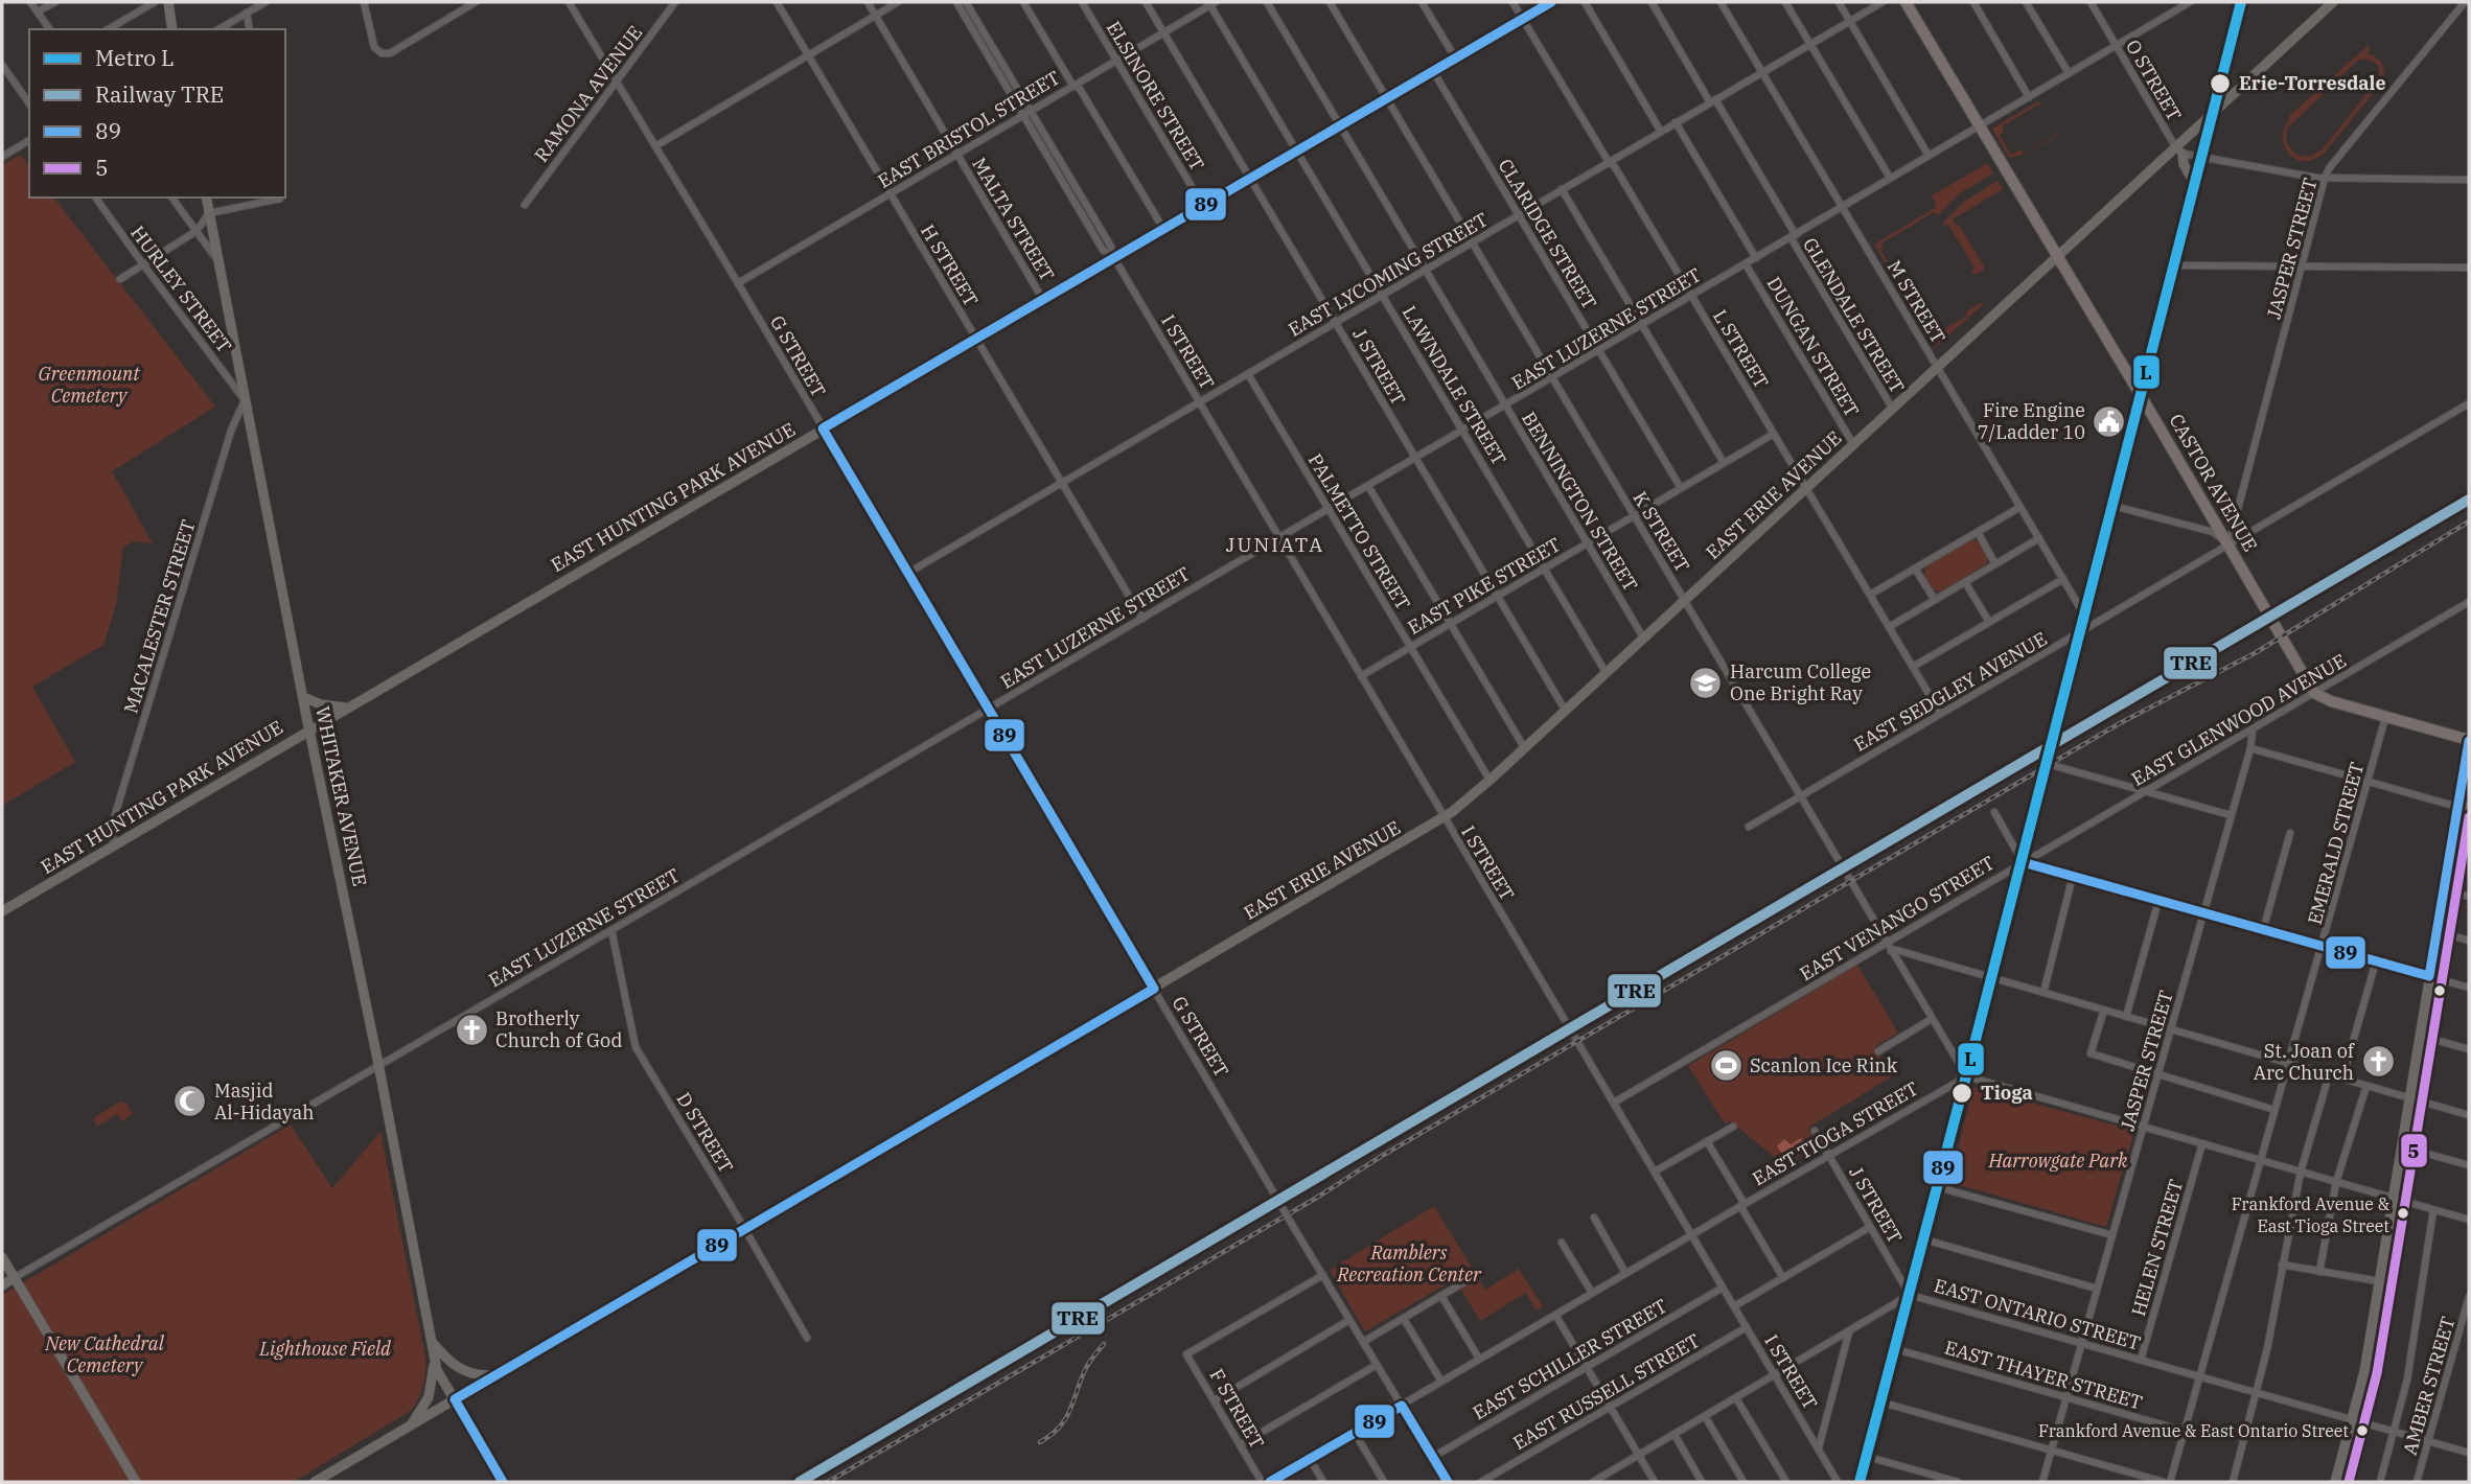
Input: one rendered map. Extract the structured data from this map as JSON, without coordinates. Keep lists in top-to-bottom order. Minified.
{"streets":{"main road":["CASTOR AVENUE","EAST ERIE AVENUE","EAST HUNTING PARK AVENUE","WHITAKER AVENUE"],"street":["O STREET","RAMONA AVENUE","ELSINORE STREET","EAST BRISTOL STREET","MALTA STREET","CLARIDGE STREET","JASPER STREET","H STREET","EAST LYCOMING STREET","HURLEY STREET","M STREET","GLENDALE STREET","EAST LUZERNE STREET","DUNGAN STREET","L STREET","I STREET","G STREET","J STREET","LAWNDALE STREET","BENNINGTON STREET","PALMETTO STREET","K STREET","EAST PIKE STREET","MACALESTER STREET","EAST SEDGLEY AVENUE","EAST GLENWOOD AVENUE","EMERALD STREET","EAST VENANGO STREET","D STREET","EAST TIOGA STREET","HELEN STREET","EAST ONTARIO STREET","EAST SCHILLER STREET","EAST THAYER STREET","AMBER STREET","EAST RUSSELL STREET","F STREET"]},"crossings":[["O STREET","EAST LUZERNE STREET"],["O STREET","EAST ERIE AVENUE"],["RAMONA AVENUE","G STREET"],["ELSINORE STREET","EAST BRISTOL STREET"],["ELSINORE STREET","EAST HUNTING PARK AVENUE"],["EAST BRISTOL STREET","MALTA STREET"],["EAST BRISTOL STREET","H STREET"],["EAST BRISTOL STREET","I STREET"],["EAST BRISTOL STREET","G STREET"],["EAST BRISTOL STREET","J STREET"],["EAST BRISTOL STREET","LAWNDALE STREET"],["MALTA STREET","EAST HUNTING PARK AVENUE"],["CLARIDGE STREET","EAST LYCOMING STREET"],["CLARIDGE STREET","EAST LUZERNE STREET"],["CLARIDGE STREET","EAST HUNTING PARK AVENUE"],["CLARIDGE STREET","EAST PIKE STREET"],["JASPER STREET","CASTOR AVENUE"],["JASPER STREET","EAST SEDGLEY AVENUE"],["JASPER STREET","EAST GLENWOOD AVENUE"],["JASPER STREET","EAST VENANGO STREET"],["JASPER STREET","EAST ONTARIO STREET"],["JASPER STREET","EAST THAYER STREET"],["H STREET","EAST LYCOMING STREET"],["H STREET","EAST LUZERNE STREET"],["H STREET","EAST HUNTING PARK AVENUE"],["EAST LYCOMING STREET","M STREET"],["EAST LYCOMING STREET","GLENDALE STREET"],["EAST LYCOMING STREET","DUNGAN STREET"],["EAST LYCOMING STREET","L STREET"],["EAST LYCOMING STREET","I STREET"],["EAST LYCOMING STREET","G STREET"],["EAST LYCOMING STREET","J STREET"],["EAST LYCOMING STREET","LAWNDALE STREET"],["EAST LYCOMING STREET","BENNINGTON STREET"],["EAST LYCOMING STREET","PALMETTO STREET"],["EAST LYCOMING STREET","K STREET"],["HURLEY STREET","MACALESTER STREET"],["HURLEY STREET","WHITAKER AVENUE"],["M STREET","EAST LUZERNE STREET"],["M STREET","EAST ERIE AVENUE"],["GLENDALE STREET","EAST LUZERNE STREET"],["GLENDALE STREET","EAST ERIE AVENUE"],["EAST LUZERNE STREET","DUNGAN STREET"],["EAST LUZERNE STREET","L STREET"],["EAST LUZERNE STREET","I STREET"],["EAST LUZERNE STREET","G STREET"],["EAST LUZERNE STREET","J STREET"],["EAST LUZERNE STREET","LAWNDALE STREET"],["EAST LUZERNE STREET","CASTOR AVENUE"],["EAST LUZERNE STREET","BENNINGTON STREET"],["EAST LUZERNE STREET","PALMETTO STREET"],["EAST LUZERNE STREET","K STREET"],["EAST LUZERNE STREET","WHITAKER AVENUE"],["EAST LUZERNE STREET","D STREET"],["DUNGAN STREET","EAST ERIE AVENUE"],["L STREET","EAST ERIE AVENUE"],["L STREET","EAST HUNTING PARK AVENUE"],["L STREET","EAST PIKE STREET"],["L STREET","EAST SEDGLEY AVENUE"],["I STREET","EAST ERIE AVENUE"],["I STREET","EAST HUNTING PARK AVENUE"],["I STREET","EAST PIKE STREET"],["I STREET","EAST VENANGO STREET"],["I STREET","EAST TIOGA STREET"],["I STREET","EAST ONTARIO STREET"],["I STREET","EAST SCHILLER STREET"],["I STREET","EAST RUSSELL STREET"],["G STREET","EAST ERIE AVENUE"],["G STREET","EAST HUNTING PARK AVENUE"],["G STREET","EAST TIOGA STREET"],["G STREET","EAST SCHILLER STREET"],["G STREET","F STREET"],["J STREET","EAST ERIE AVENUE"],["J STREET","EAST HUNTING PARK AVENUE"],["J STREET","EAST PIKE STREET"],["J STREET","EAST TIOGA STREET"],["J STREET","EAST ONTARIO STREET"],["LAWNDALE STREET","EAST ERIE AVENUE"],["LAWNDALE STREET","EAST HUNTING PARK AVENUE"],["LAWNDALE STREET","EAST PIKE STREET"],["CASTOR AVENUE","EAST ERIE AVENUE"],["CASTOR AVENUE","EAST SEDGLEY AVENUE"],["CASTOR AVENUE","EAST GLENWOOD AVENUE"],["EAST ERIE AVENUE","BENNINGTON STREET"],["EAST ERIE AVENUE","PALMETTO STREET"],["EAST ERIE AVENUE","K STREET"],["EAST ERIE AVENUE","WHITAKER AVENUE"],["EAST ERIE AVENUE","D STREET"],["EAST HUNTING PARK AVENUE","BENNINGTON STREET"],["EAST HUNTING PARK AVENUE","K STREET"],["EAST HUNTING PARK AVENUE","MACALESTER STREET"],["EAST HUNTING PARK AVENUE","WHITAKER AVENUE"],["BENNINGTON STREET","EAST PIKE STREET"],["PALMETTO STREET","EAST PIKE STREET"],["K STREET","EAST PIKE STREET"],["K STREET","EAST SEDGLEY AVENUE"],["K STREET","EAST VENANGO STREET"],["K STREET","EAST TIOGA STREET"],["MACALESTER STREET","WHITAKER AVENUE"],["EAST GLENWOOD AVENUE","EAST VENANGO STREET"],["EMERALD STREET","EAST VENANGO STREET"],["EMERALD STREET","EAST ONTARIO STREET"],["EMERALD STREET","EAST THAYER STREET"],["HELEN STREET","EAST ONTARIO STREET"],["EAST ONTARIO STREET","AMBER STREET"]],"districts":["JUNIATA"],"parks":["Greenmount Cemetery","Harrowgate Park","Ramblers Recreation Center","New Cathedral Cemetery","Lighthouse Field"],"places":{"other":["Erie-Torresdale","Tioga","Frankford Avenue & East Tioga Street","Frankford Avenue & East Ontario Street"],"public building":["Fire Engine 7/Ladder 10"],"school or university":["Harcum College One Bright Ray"],"church":["Brotherly Church of God","St. Joan of Arc Church"],"sports":["Scanlon Ice Rink"],"mosque":["Masjid Al-Hidayah"]},"lines":["metro line L","transit line 89","rail line TRE","transit line 5"],"legend":["Metro L","Railway TRE","89","5"]}
